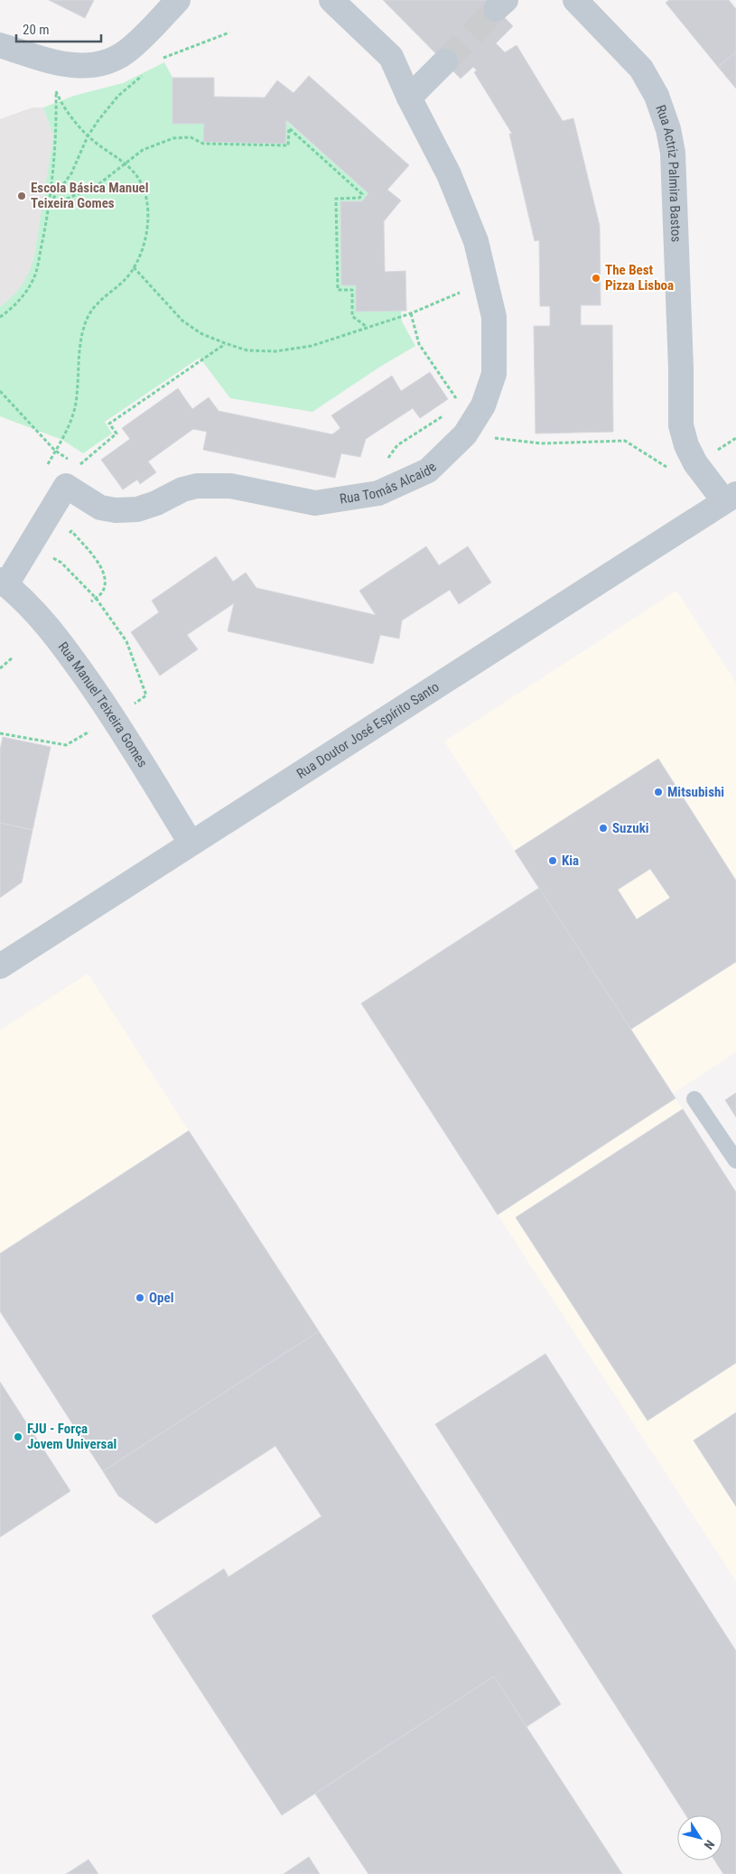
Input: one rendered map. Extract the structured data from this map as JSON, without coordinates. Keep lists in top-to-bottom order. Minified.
{"streets":{"street":["Rua Actriz Palmira Bastos","Rua Tomás Alcaide","Rua Manuel Teixeira Gomes","Rua Doutor José Espírito Santo"]},"crossings":[["Rua Actriz Palmira Bastos","Rua Doutor José Espírito Santo"],["Rua Tomás Alcaide","Rua Manuel Teixeira Gomes"],["Rua Manuel Teixeira Gomes","Rua Doutor José Espírito Santo"]],"places":["Escola Básica Manuel Teixeira Gomes","The Best Pizza Lisboa","Mitsubishi","Suzuki","Kia","Opel","FJU - Força Jovem Universal"],"scale_bar":"20 m","north":"bottom right"}
